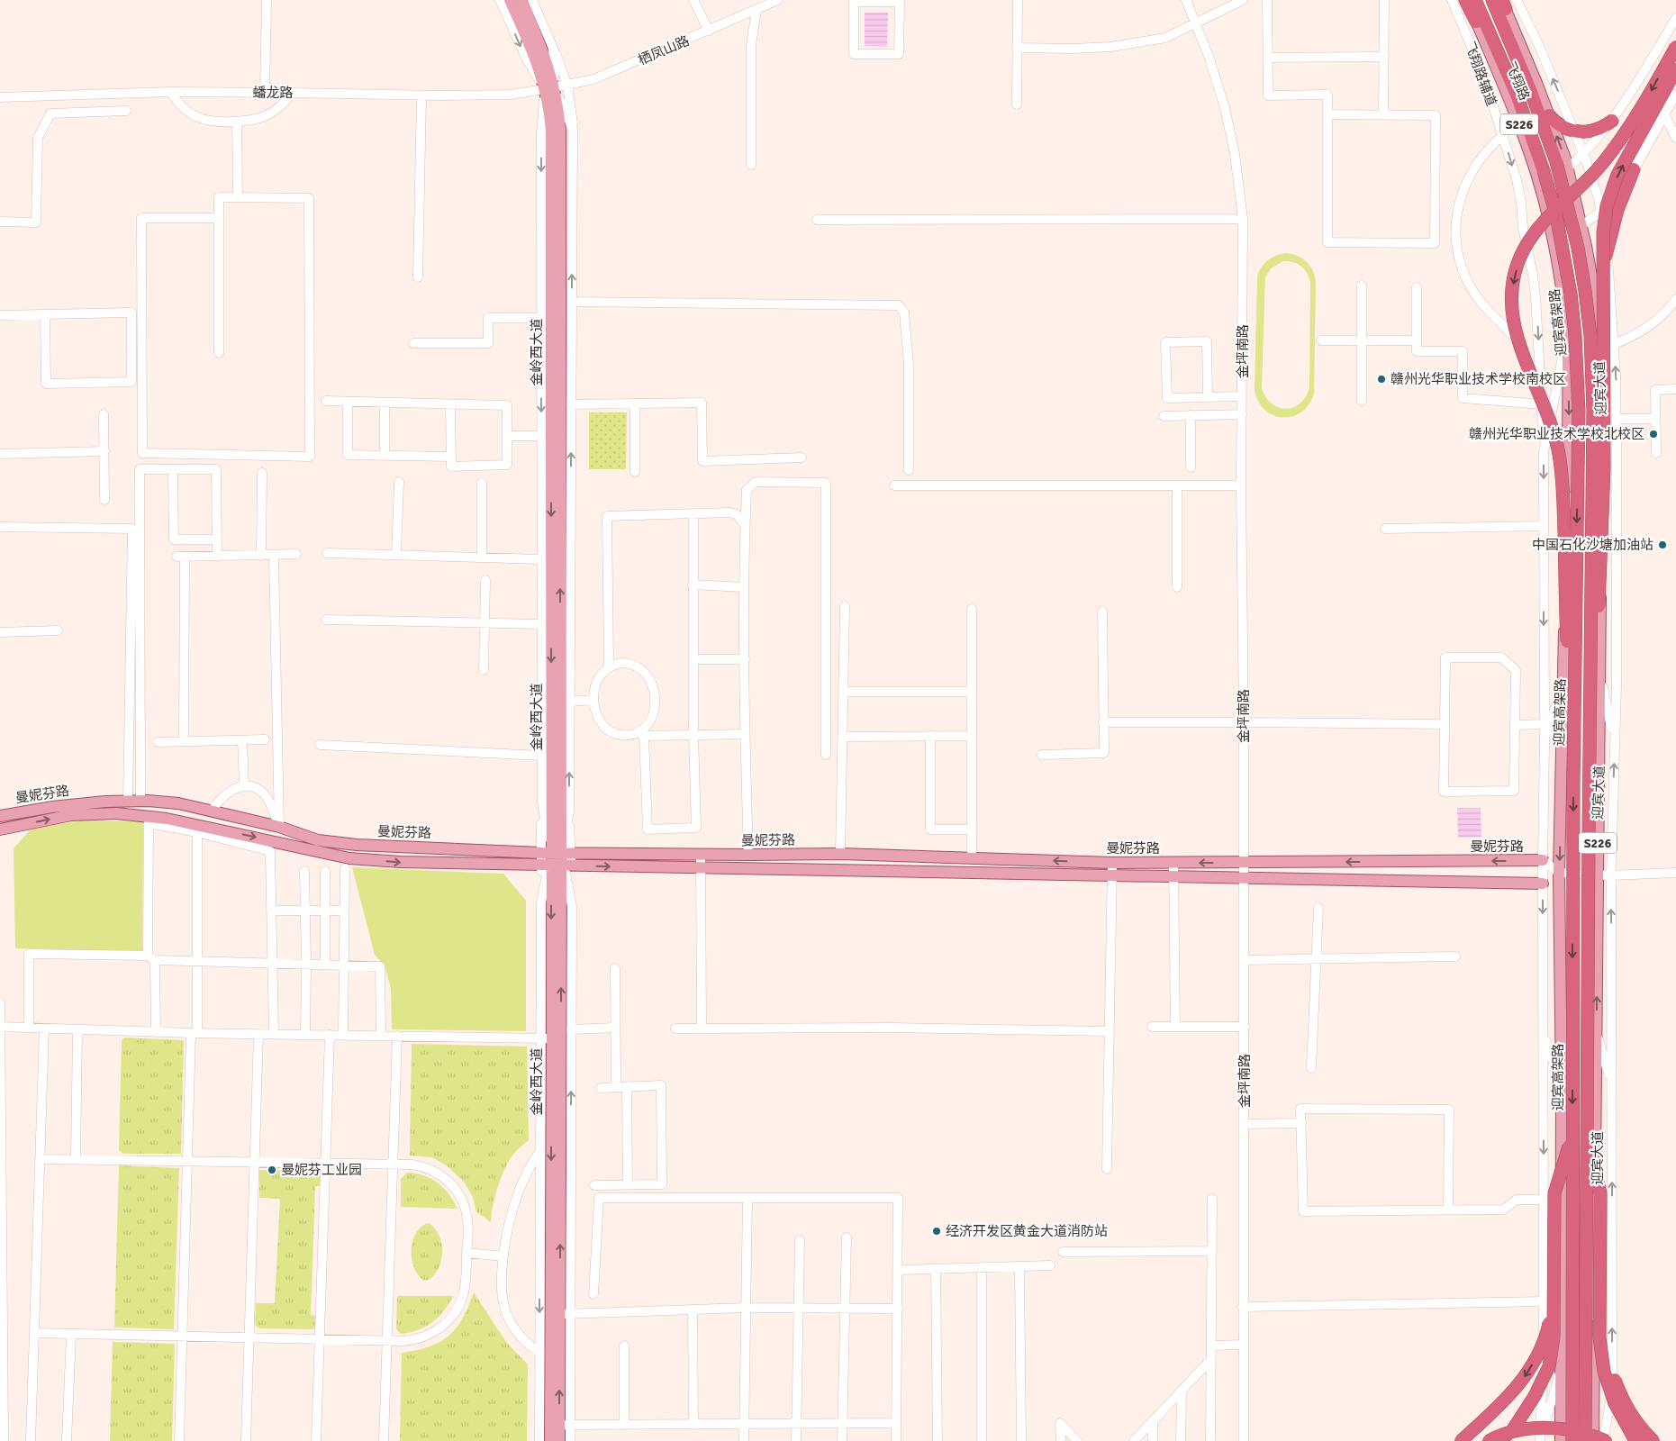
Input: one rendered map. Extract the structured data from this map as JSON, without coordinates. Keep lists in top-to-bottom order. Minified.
{"streets":{"highway":["迎宾高架路"],"main road":["飞翔路","S226","金岭西大道","迎宾大道","曼妮芬路"],"street":["栖凤山路","飞翔路辅道","蟠龙路","金坪南路"]},"crossings":[["栖凤山路","蟠龙路"],["栖凤山路","金岭西大道"],["飞翔路","S226"],["飞翔路","迎宾大道"],["蟠龙路","金岭西大道"],["金坪南路","曼妮芬路"],["金岭西大道","曼妮芬路"]],"places":["赣州光华职业技术学校南校区","赣州光华职业技术学校北校区","中国石化沙塘加油站","曼妮芬工业园","经济开发区黄金大道消防站"]}
